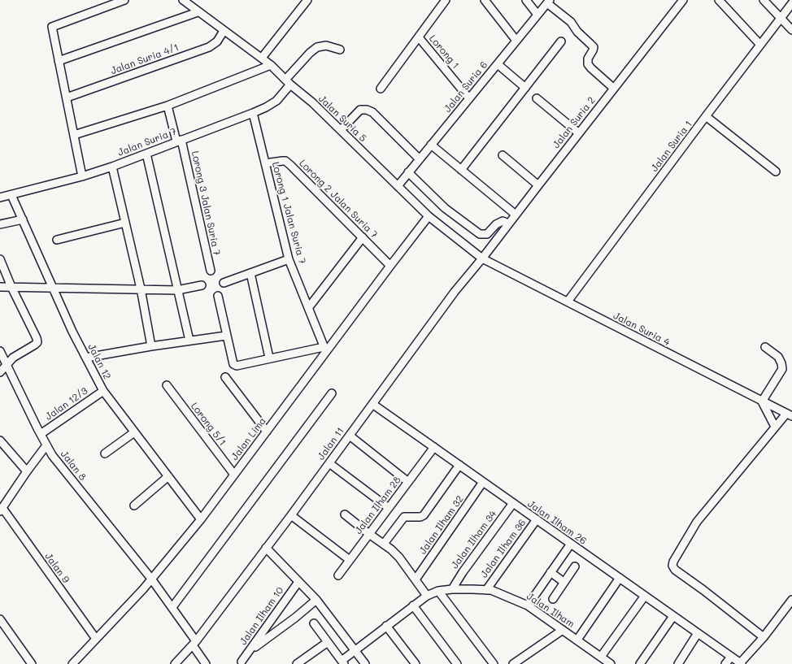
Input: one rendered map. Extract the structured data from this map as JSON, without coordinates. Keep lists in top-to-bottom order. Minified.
{"streets":{"street":["Lorong 1","Jalan Suria 4/1","Jalan Suria 6","Jalan Suria 5","Jalan Suria 2","Jalan Suria 7","Jalan Suria 1","Lorong 2 Jalan Suria 7","Lorong 3 Jalan Suria 7","Lorong 1 Jalan Suria 7","Jalan Suria 4","Jalan 12","Jalan 12/3","Lorong 5/1","Jalan Lima","Jalan 11","Jalan 8","Jalan Ilham 28","Jalan Ilham 26","Jalan Ilham 32","Jalan Ilham 34","Jalan Ilham 36","Jalan 9","Jalan Ilham","Jalan Ilham 10"]},"crossings":[["Lorong 1","Jalan Suria 6"],["Jalan Suria 4/1","Jalan Suria 5"],["Jalan Suria 6","Jalan Suria 5"],["Jalan Suria 5","Jalan Suria 2"],["Jalan Suria 5","Jalan Suria 7"],["Jalan Suria 5","Jalan Suria 4"],["Jalan Suria 5","Jalan Lima"],["Jalan Suria 5","Jalan 11"],["Jalan Suria 2","Jalan Suria 4"],["Jalan Suria 2","Jalan 11"],["Jalan Suria 7","Lorong 3 Jalan Suria 7"],["Jalan Suria 7","Lorong 1 Jalan Suria 7"],["Jalan Suria 7","Jalan 12"],["Jalan Suria 1","Jalan Suria 4"],["Lorong 2 Jalan Suria 7","Lorong 1 Jalan Suria 7"],["Lorong 2 Jalan Suria 7","Jalan Lima"],["Lorong 1 Jalan Suria 7","Jalan Lima"],["Jalan Suria 4","Jalan 11"],["Jalan 12","Jalan 12/3"],["Jalan 12","Jalan Lima"],["Jalan 12/3","Jalan 8"],["Lorong 5/1","Jalan Lima"],["Jalan Lima","Jalan 8"],["Jalan Lima","Jalan 9"],["Jalan 11","Jalan 8"],["Jalan 11","Jalan Ilham 26"],["Jalan Ilham 28","Jalan Ilham 26"],["Jalan Ilham 26","Jalan Ilham 32"],["Jalan Ilham 26","Jalan Ilham 34"],["Jalan Ilham 26","Jalan Ilham 36"],["Jalan Ilham 34","Jalan Ilham"],["Jalan Ilham 36","Jalan Ilham"]]}
